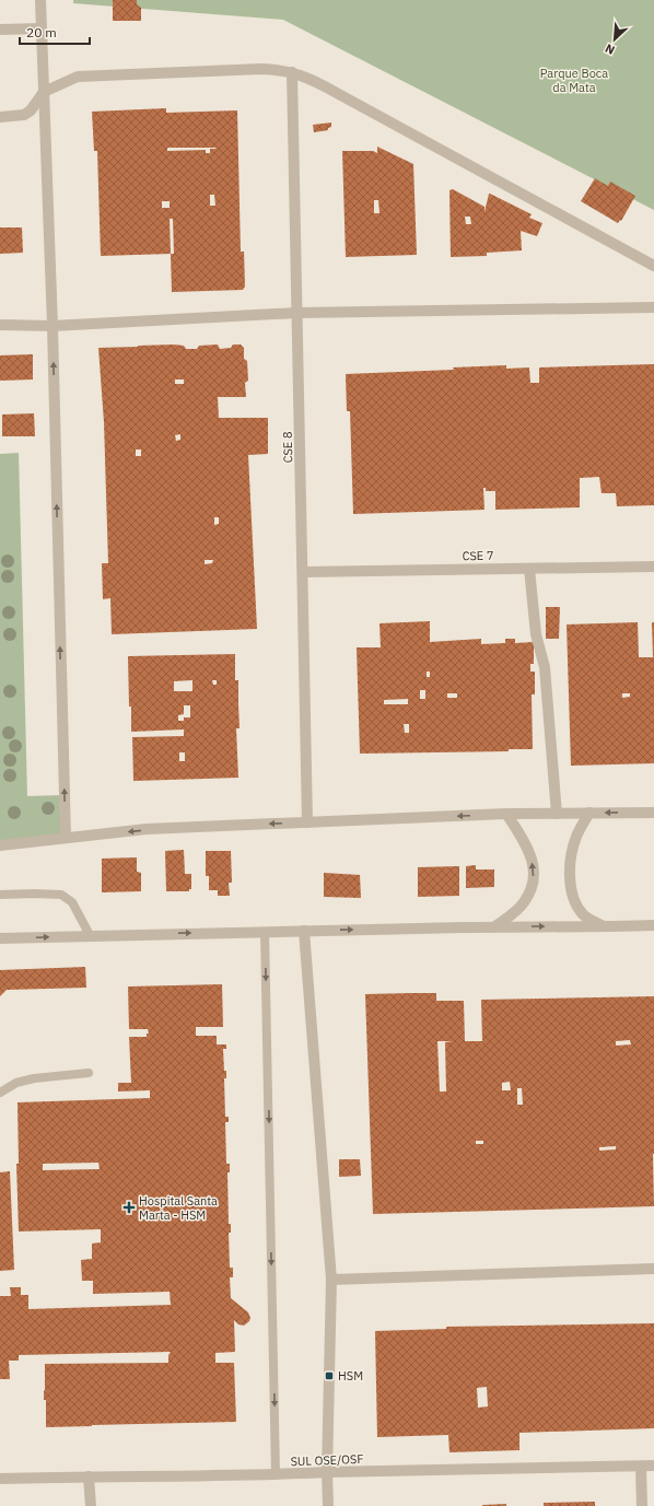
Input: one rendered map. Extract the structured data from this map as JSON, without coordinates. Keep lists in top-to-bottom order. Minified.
{"streets":{"street":["CSE 8","CSE 7","SUL OSE/OSF"]},"crossings":[["CSE 8","CSE 7"]],"parks":["Parque Boca da Mata"],"places":{"health":["Hospital Santa Marta - HSM"],"transit":["HSM"]},"scale_bar":"20 m","north":"bottom left"}
